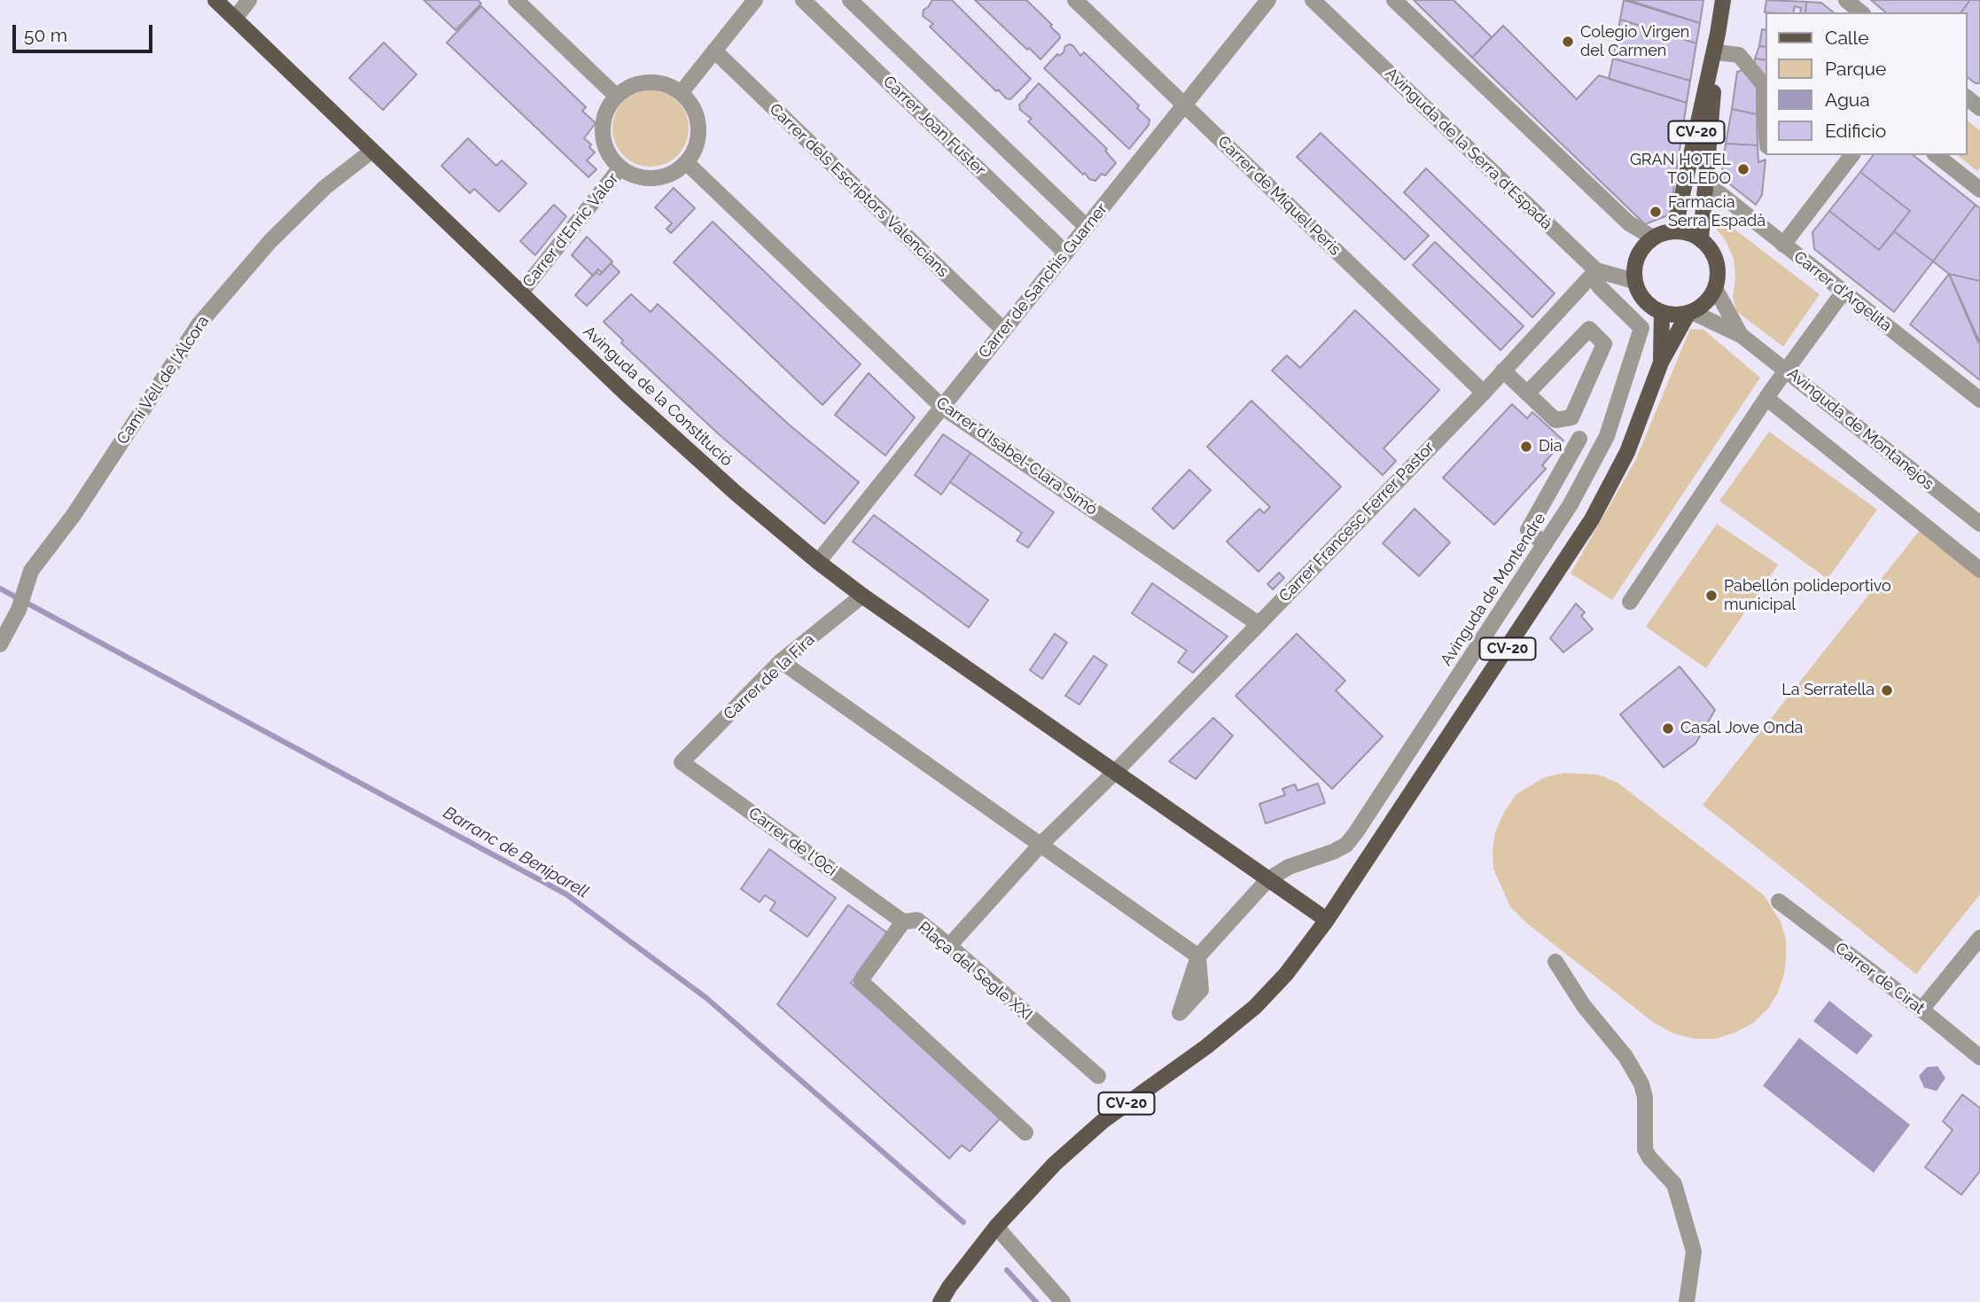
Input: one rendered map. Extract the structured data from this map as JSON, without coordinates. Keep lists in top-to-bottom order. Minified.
{"streets":{"main road":["CV-20","Avinguda de la Constitució"],"street":["Carrer Joan Fuster","Avinguda de la Serra d'Espadà","Carrer dels Escriptors Valencians","Carrer de Miquel Peris","Carrer d'Enric Valor","Carrer de Sanchis Guarner","Carrer d'Argelita","Camí Vell de l'Alcora","Avinguda de Montanejos","Carrer d'Isabel-Clara Simó","Carrer Francesc Ferrer Pastor","Avinguda de Montendre","Carrer de la Fira","Carrer de l'Oci","Plaça del Segle XXI","Carrer de Cirat"]},"crossings":[["Carrer Joan Fuster","Carrer de Sanchis Guarner"],["CV-20","Avinguda de la Serra d'Espadà"],["CV-20","Carrer d'Argelita"],["CV-20","Avinguda de la Constitució"],["CV-20","Avinguda de Montanejos"],["Avinguda de la Serra d'Espadà","Avinguda de Montanejos"],["Avinguda de la Serra d'Espadà","Carrer Francesc Ferrer Pastor"],["Avinguda de la Serra d'Espadà","Avinguda de Montendre"],["Carrer dels Escriptors Valencians","Carrer de Sanchis Guarner"],["Carrer de Miquel Peris","Carrer de Sanchis Guarner"],["Carrer de Miquel Peris","Carrer Francesc Ferrer Pastor"],["Carrer d'Enric Valor","Avinguda de la Constitució"],["Carrer d'Enric Valor","Carrer d'Isabel-Clara Simó"],["Carrer de Sanchis Guarner","Avinguda de la Constitució"],["Carrer de Sanchis Guarner","Carrer d'Isabel-Clara Simó"],["Camí Vell de l'Alcora","Avinguda de la Constitució"],["Avinguda de la Constitució","Carrer Francesc Ferrer Pastor"],["Avinguda de la Constitució","Avinguda de Montendre"],["Avinguda de la Constitució","Carrer de la Fira"],["Carrer d'Isabel-Clara Simó","Carrer Francesc Ferrer Pastor"],["Carrer Francesc Ferrer Pastor","Avinguda de Montendre"],["Carrer de la Fira","Carrer de l'Oci"],["Carrer de l'Oci","Plaça del Segle XXI"]],"water":["Barranc de Beniparell"],"places":["Colegio Virgen del Carmen","GRAN HOTEL TOLEDO","Farmacia Serra Espadà","Dia","Pabellón polideportivo municipal","La Serratella","Casal Jove Onda"],"legend":["Calle","Parque","Agua","Edificio"],"scale_bar":"50 m"}
